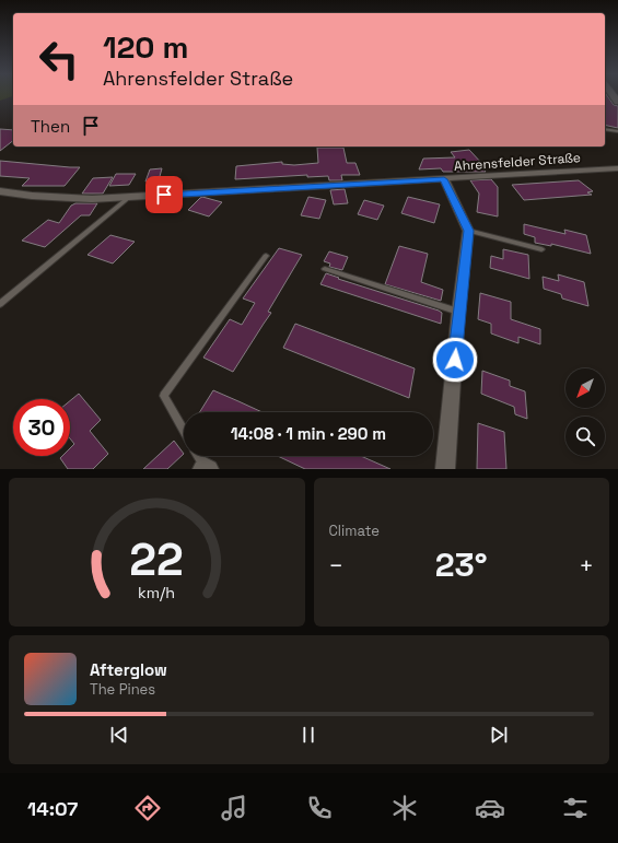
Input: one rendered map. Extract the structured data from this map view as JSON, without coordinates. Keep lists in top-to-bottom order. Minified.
{"streets":{"street":["Ahrensfelder Straße"]},"north":"bottom left","page":{"turn":["120 m","Ahrensfelder Straße"],"then":"Then","limit":"30","trip":"14:08 · 1 min · 290 m","tile":"Climate","heat":["−","23°","+"],"song":["Afterglow","The Pines"],"tabs":"14:07","gauge":["22","km/h"]}}
